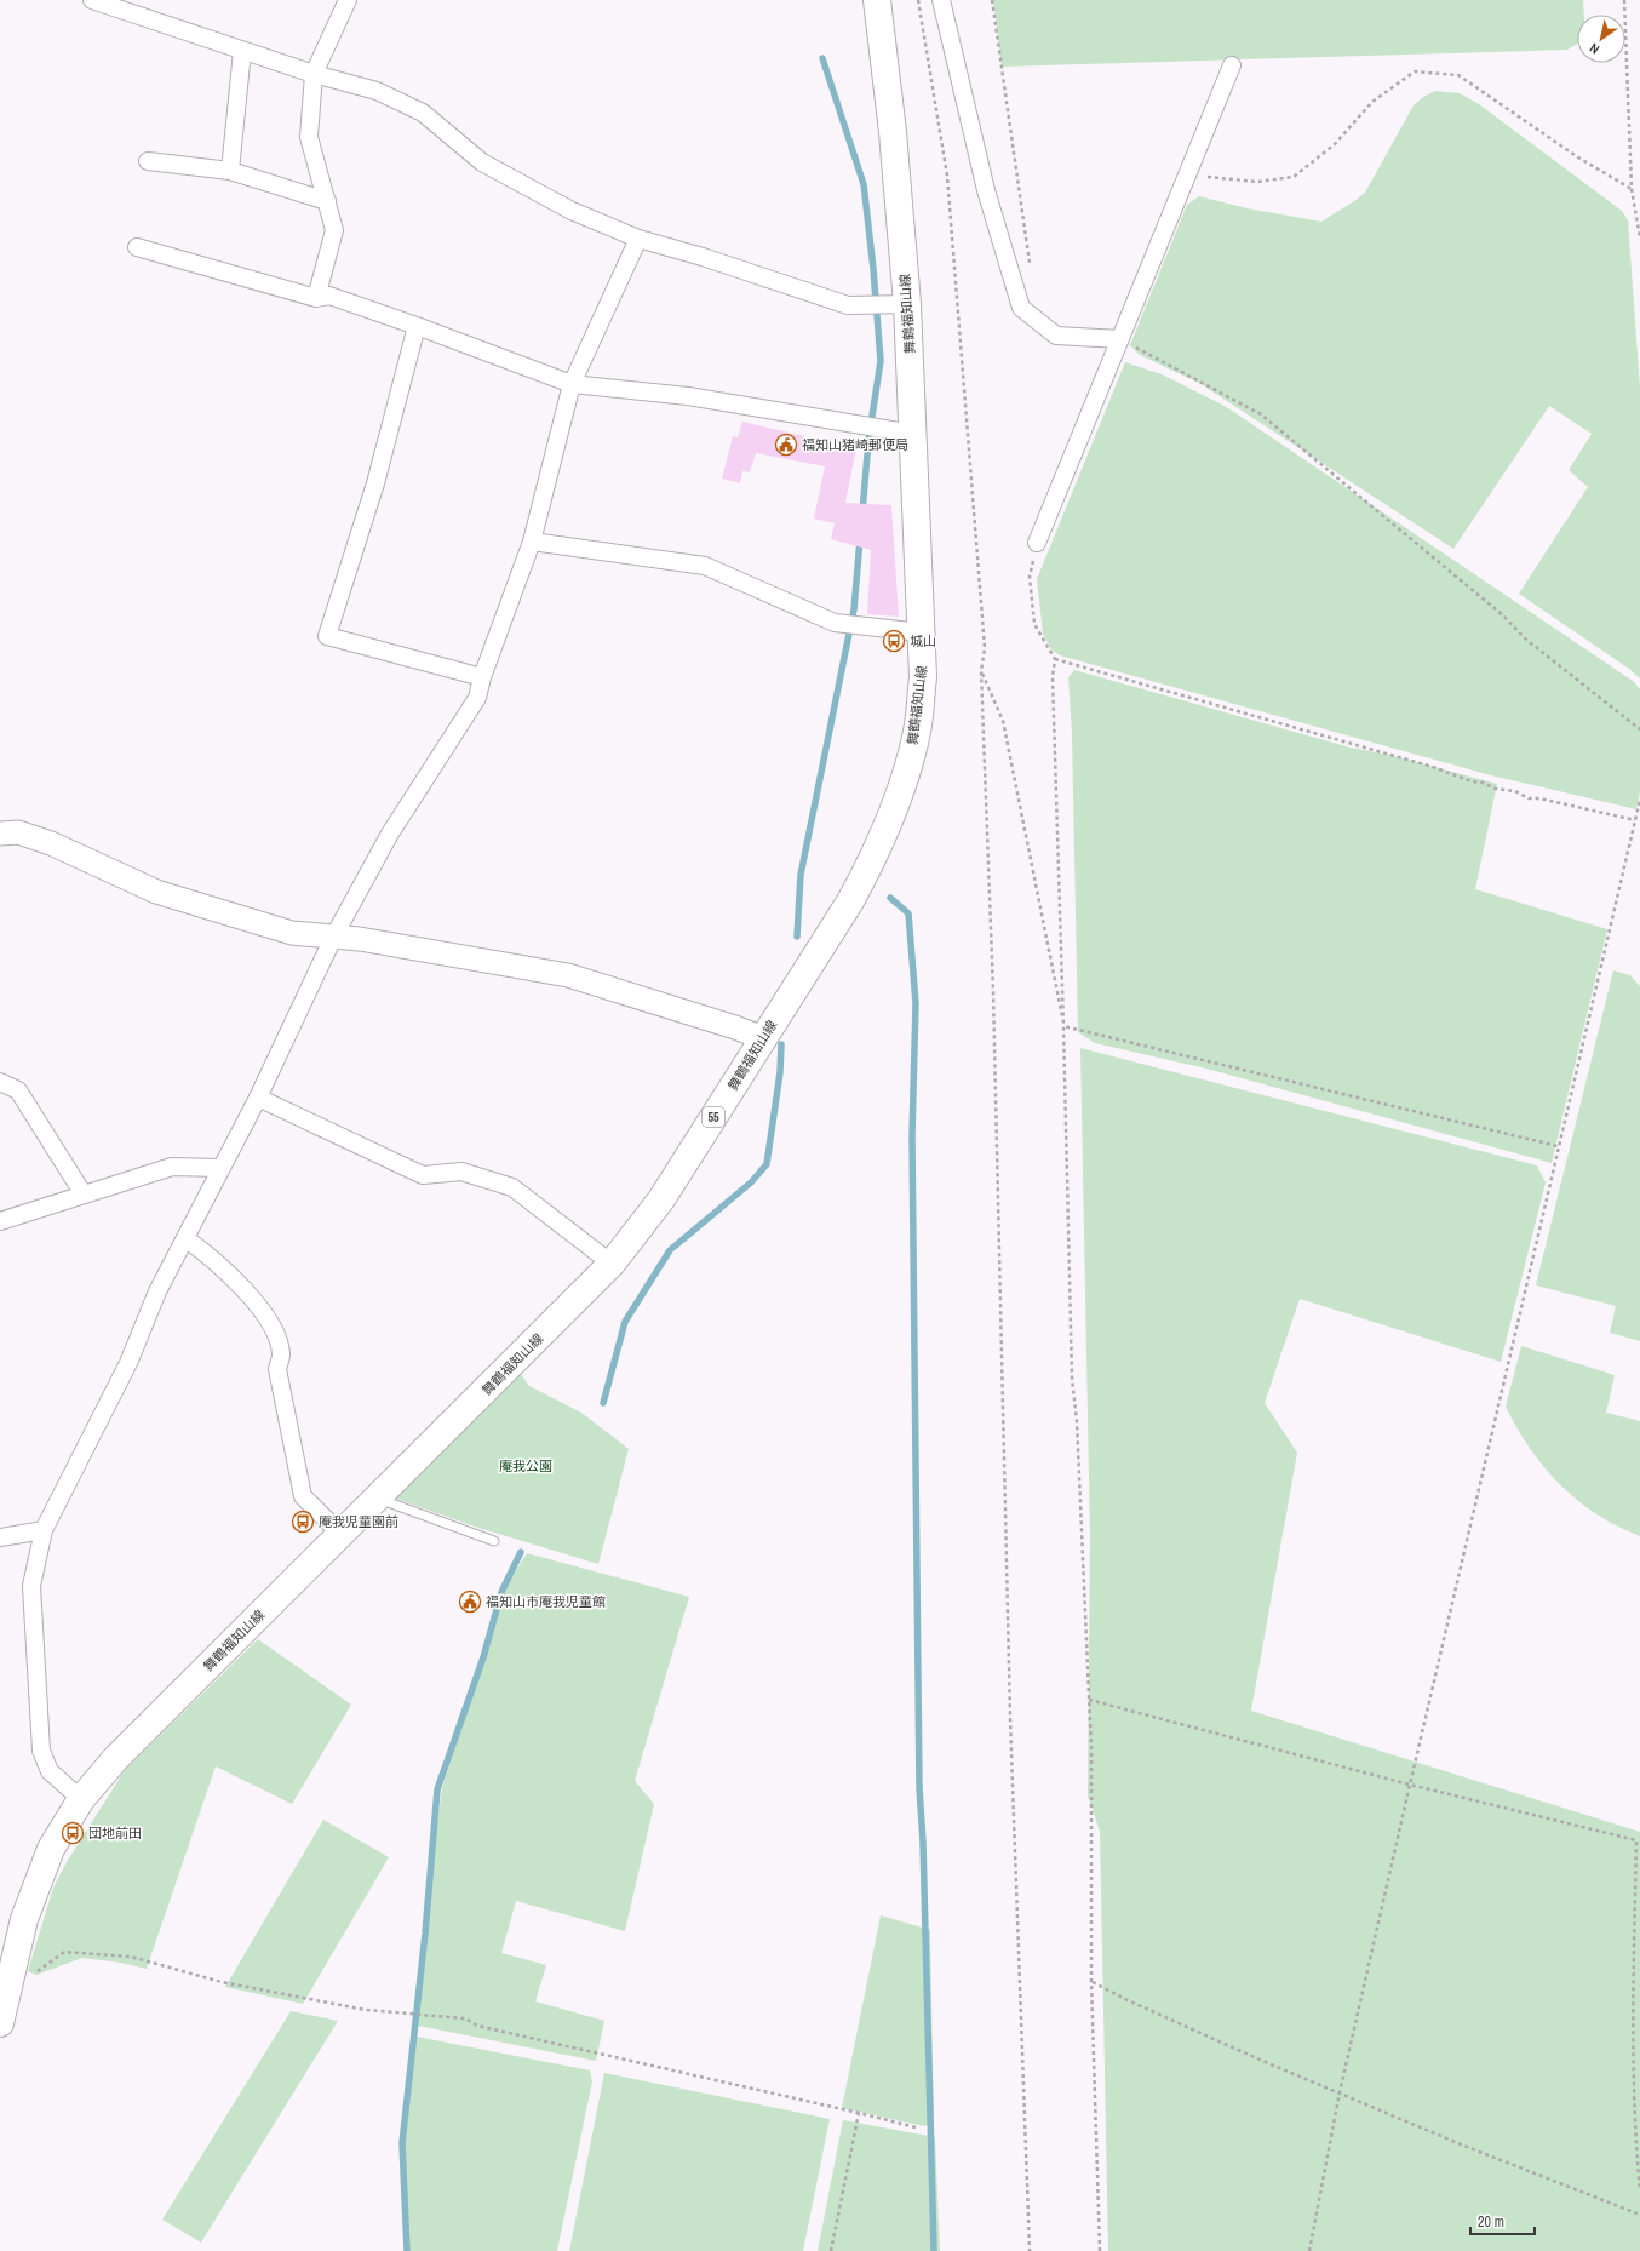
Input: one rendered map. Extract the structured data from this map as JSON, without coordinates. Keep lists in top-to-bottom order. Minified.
{"streets":{"main road":["舞鶴福知山線","55"]},"parks":["庵我公園"],"places":{"public building":["福知山猪崎郵便局","福知山市庵我児童館"],"bus stop":["城山","庵我児童園前","団地前田"]},"scale_bar":"20 m","north":"bottom left"}
